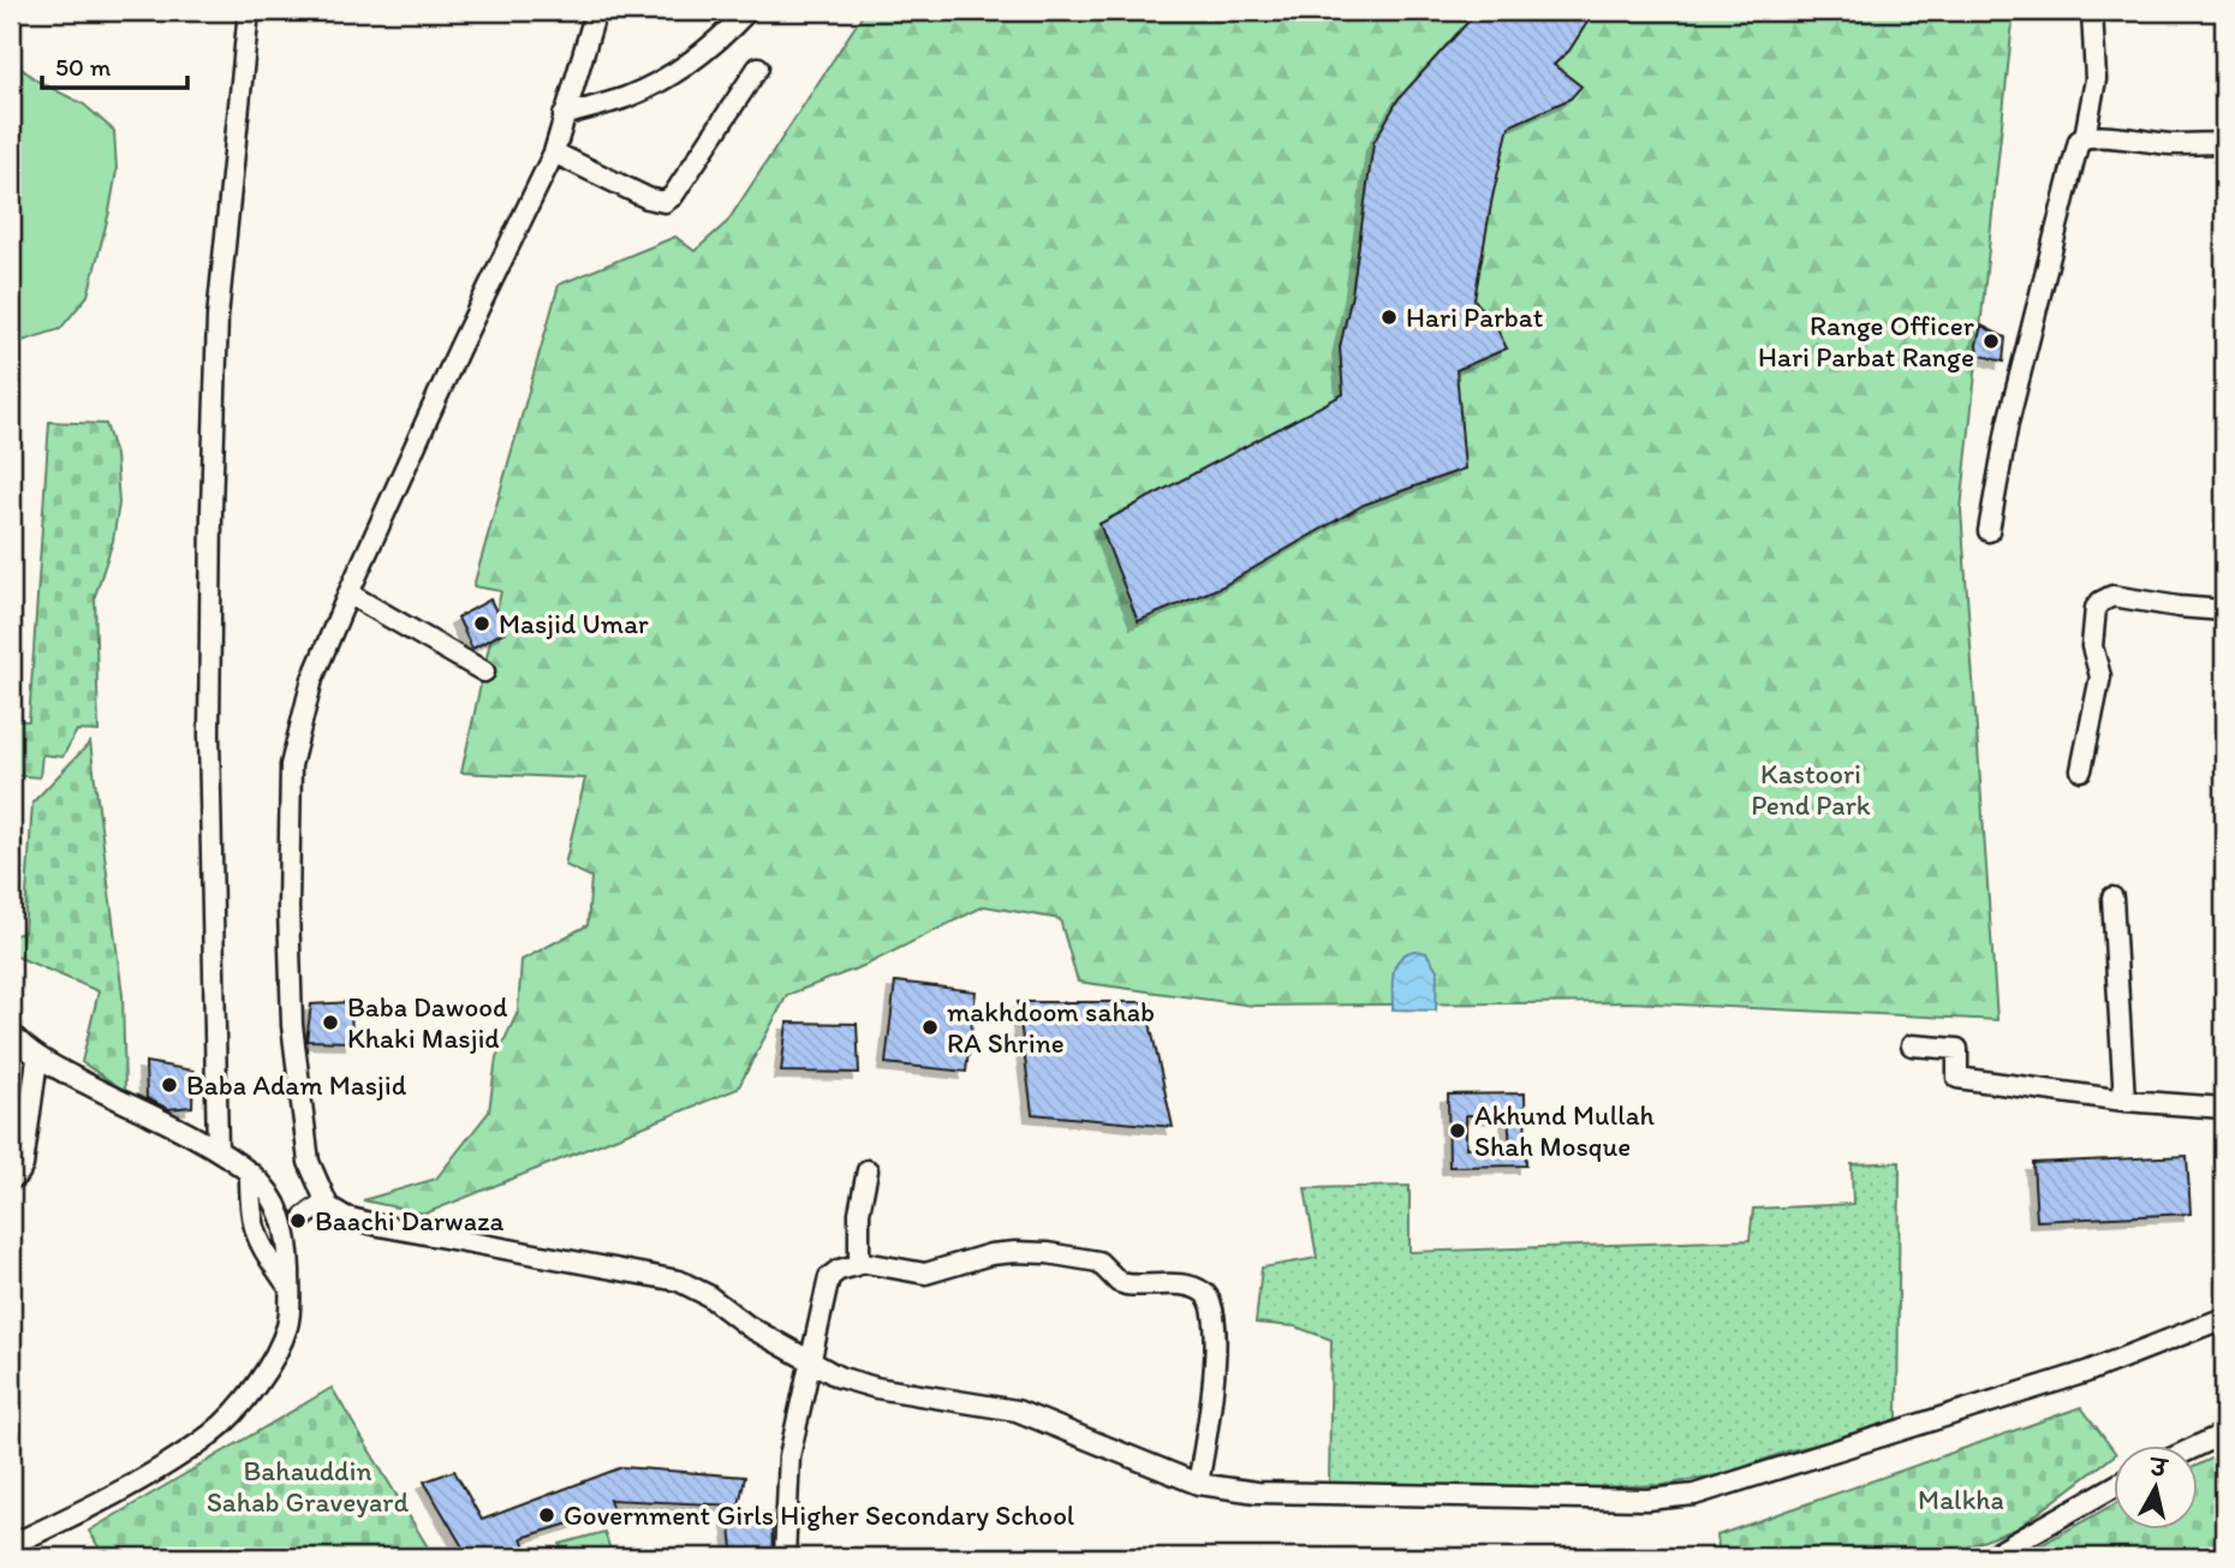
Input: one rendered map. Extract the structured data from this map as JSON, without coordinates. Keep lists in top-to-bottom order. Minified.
{"parks":["Kastoori Pend Park","Bahauddin Sahab Graveyard","Malkha"],"places":["Hari Parbat","Range Officer Hari Parbat Range","Masjid Umar","Baba Dawood Khaki Masjid","makhdoom sahab RA Shrine","Baba Adam Masjid","Akhund Mullah Shah Mosque","Baachi Darwaza","Government Girls Higher Secondary School"],"scale_bar":"50 m","north":"top"}
